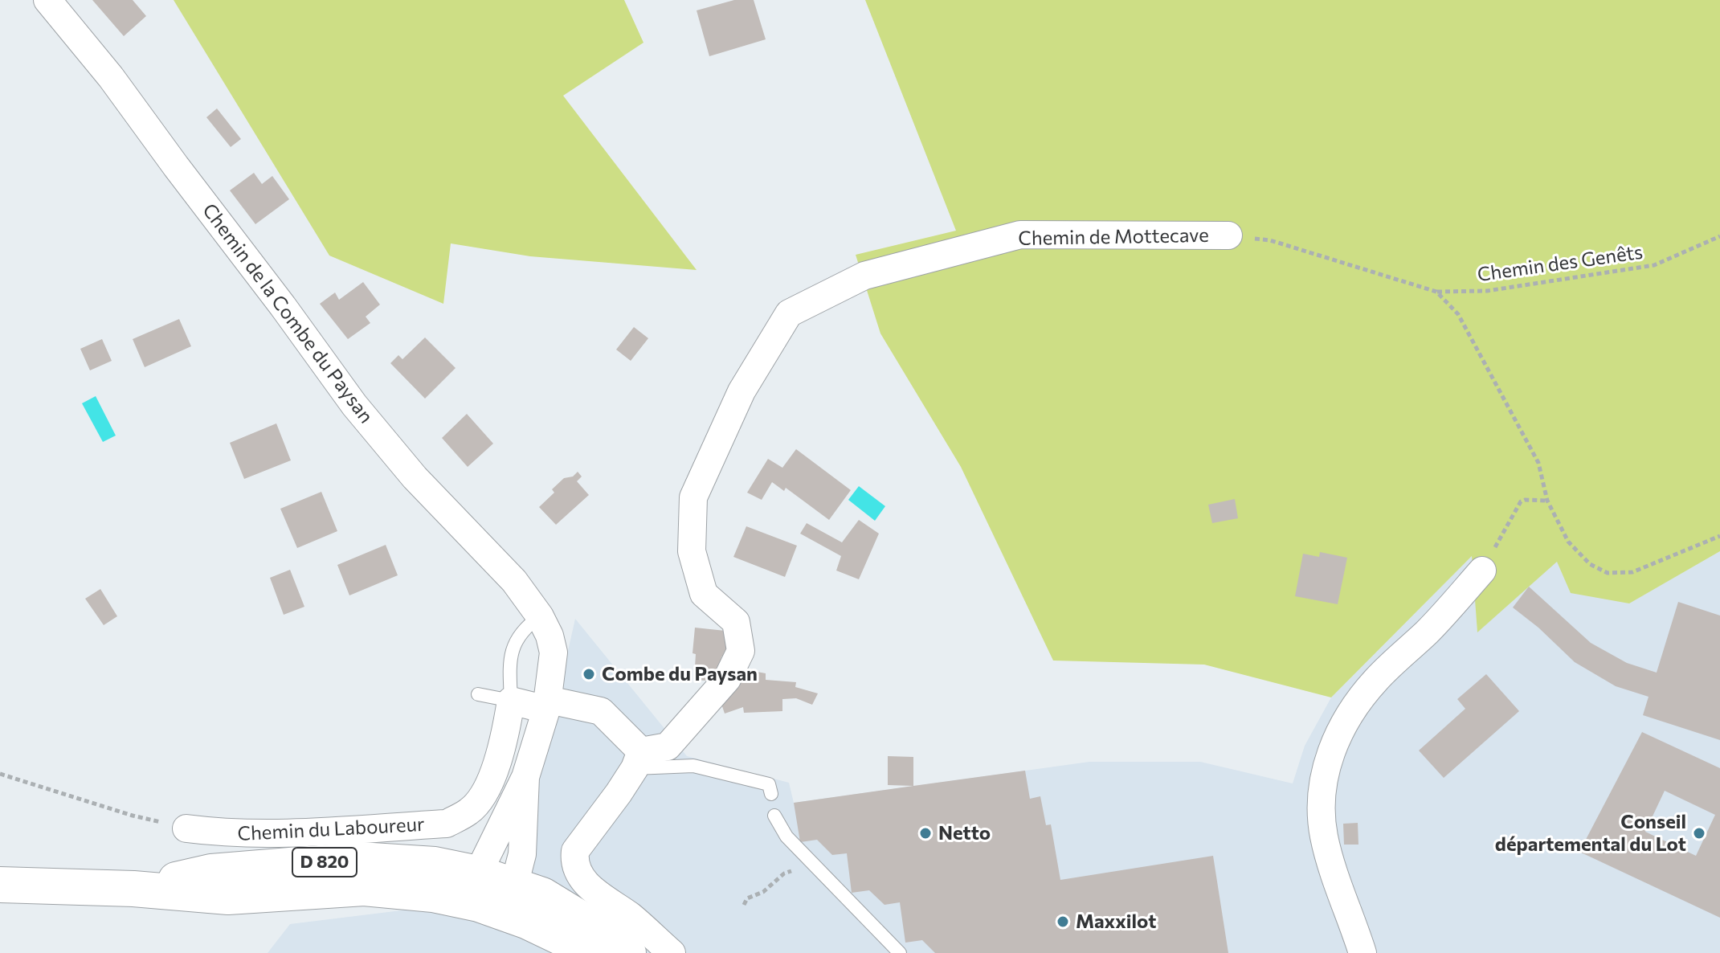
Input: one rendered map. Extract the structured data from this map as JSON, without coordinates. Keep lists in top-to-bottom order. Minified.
{"streets":{"main road":["D 820"],"street":["Chemin de Mottecave","Chemin de la Combe du Paysan","Chemin du Laboureur"],"path":["Chemin des Genêts"]},"crossings":[["Chemin de Mottecave","Chemin des Genêts"],["Chemin de la Combe du Paysan","D 820"]],"places":["Combe du Paysan","Netto","Conseil départemental du Lot","Maxxilot"]}
